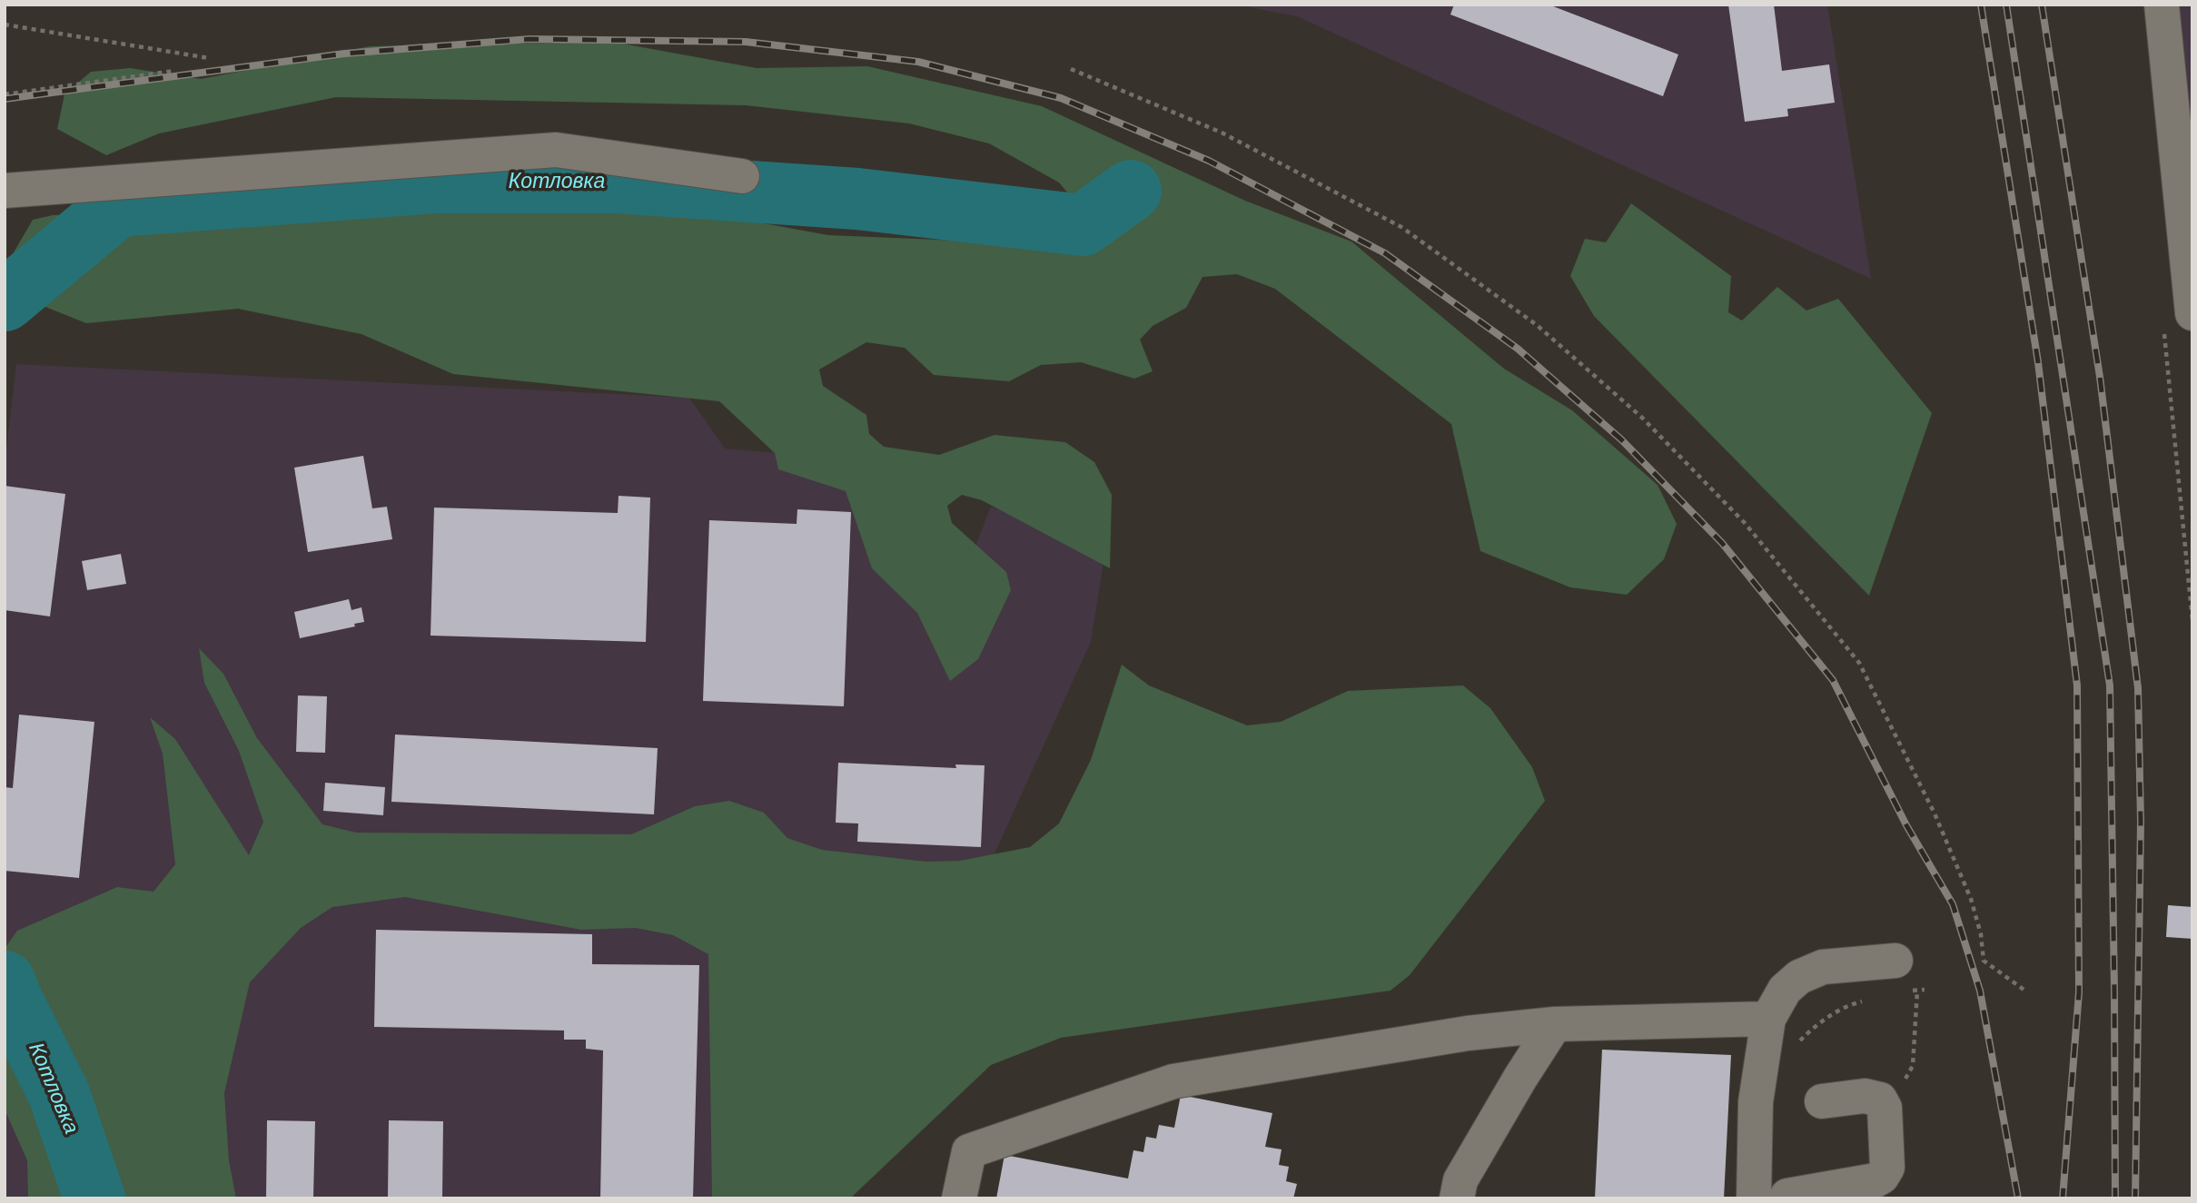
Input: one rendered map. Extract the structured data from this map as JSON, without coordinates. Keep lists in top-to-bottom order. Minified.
{"water":["Котловка"]}
